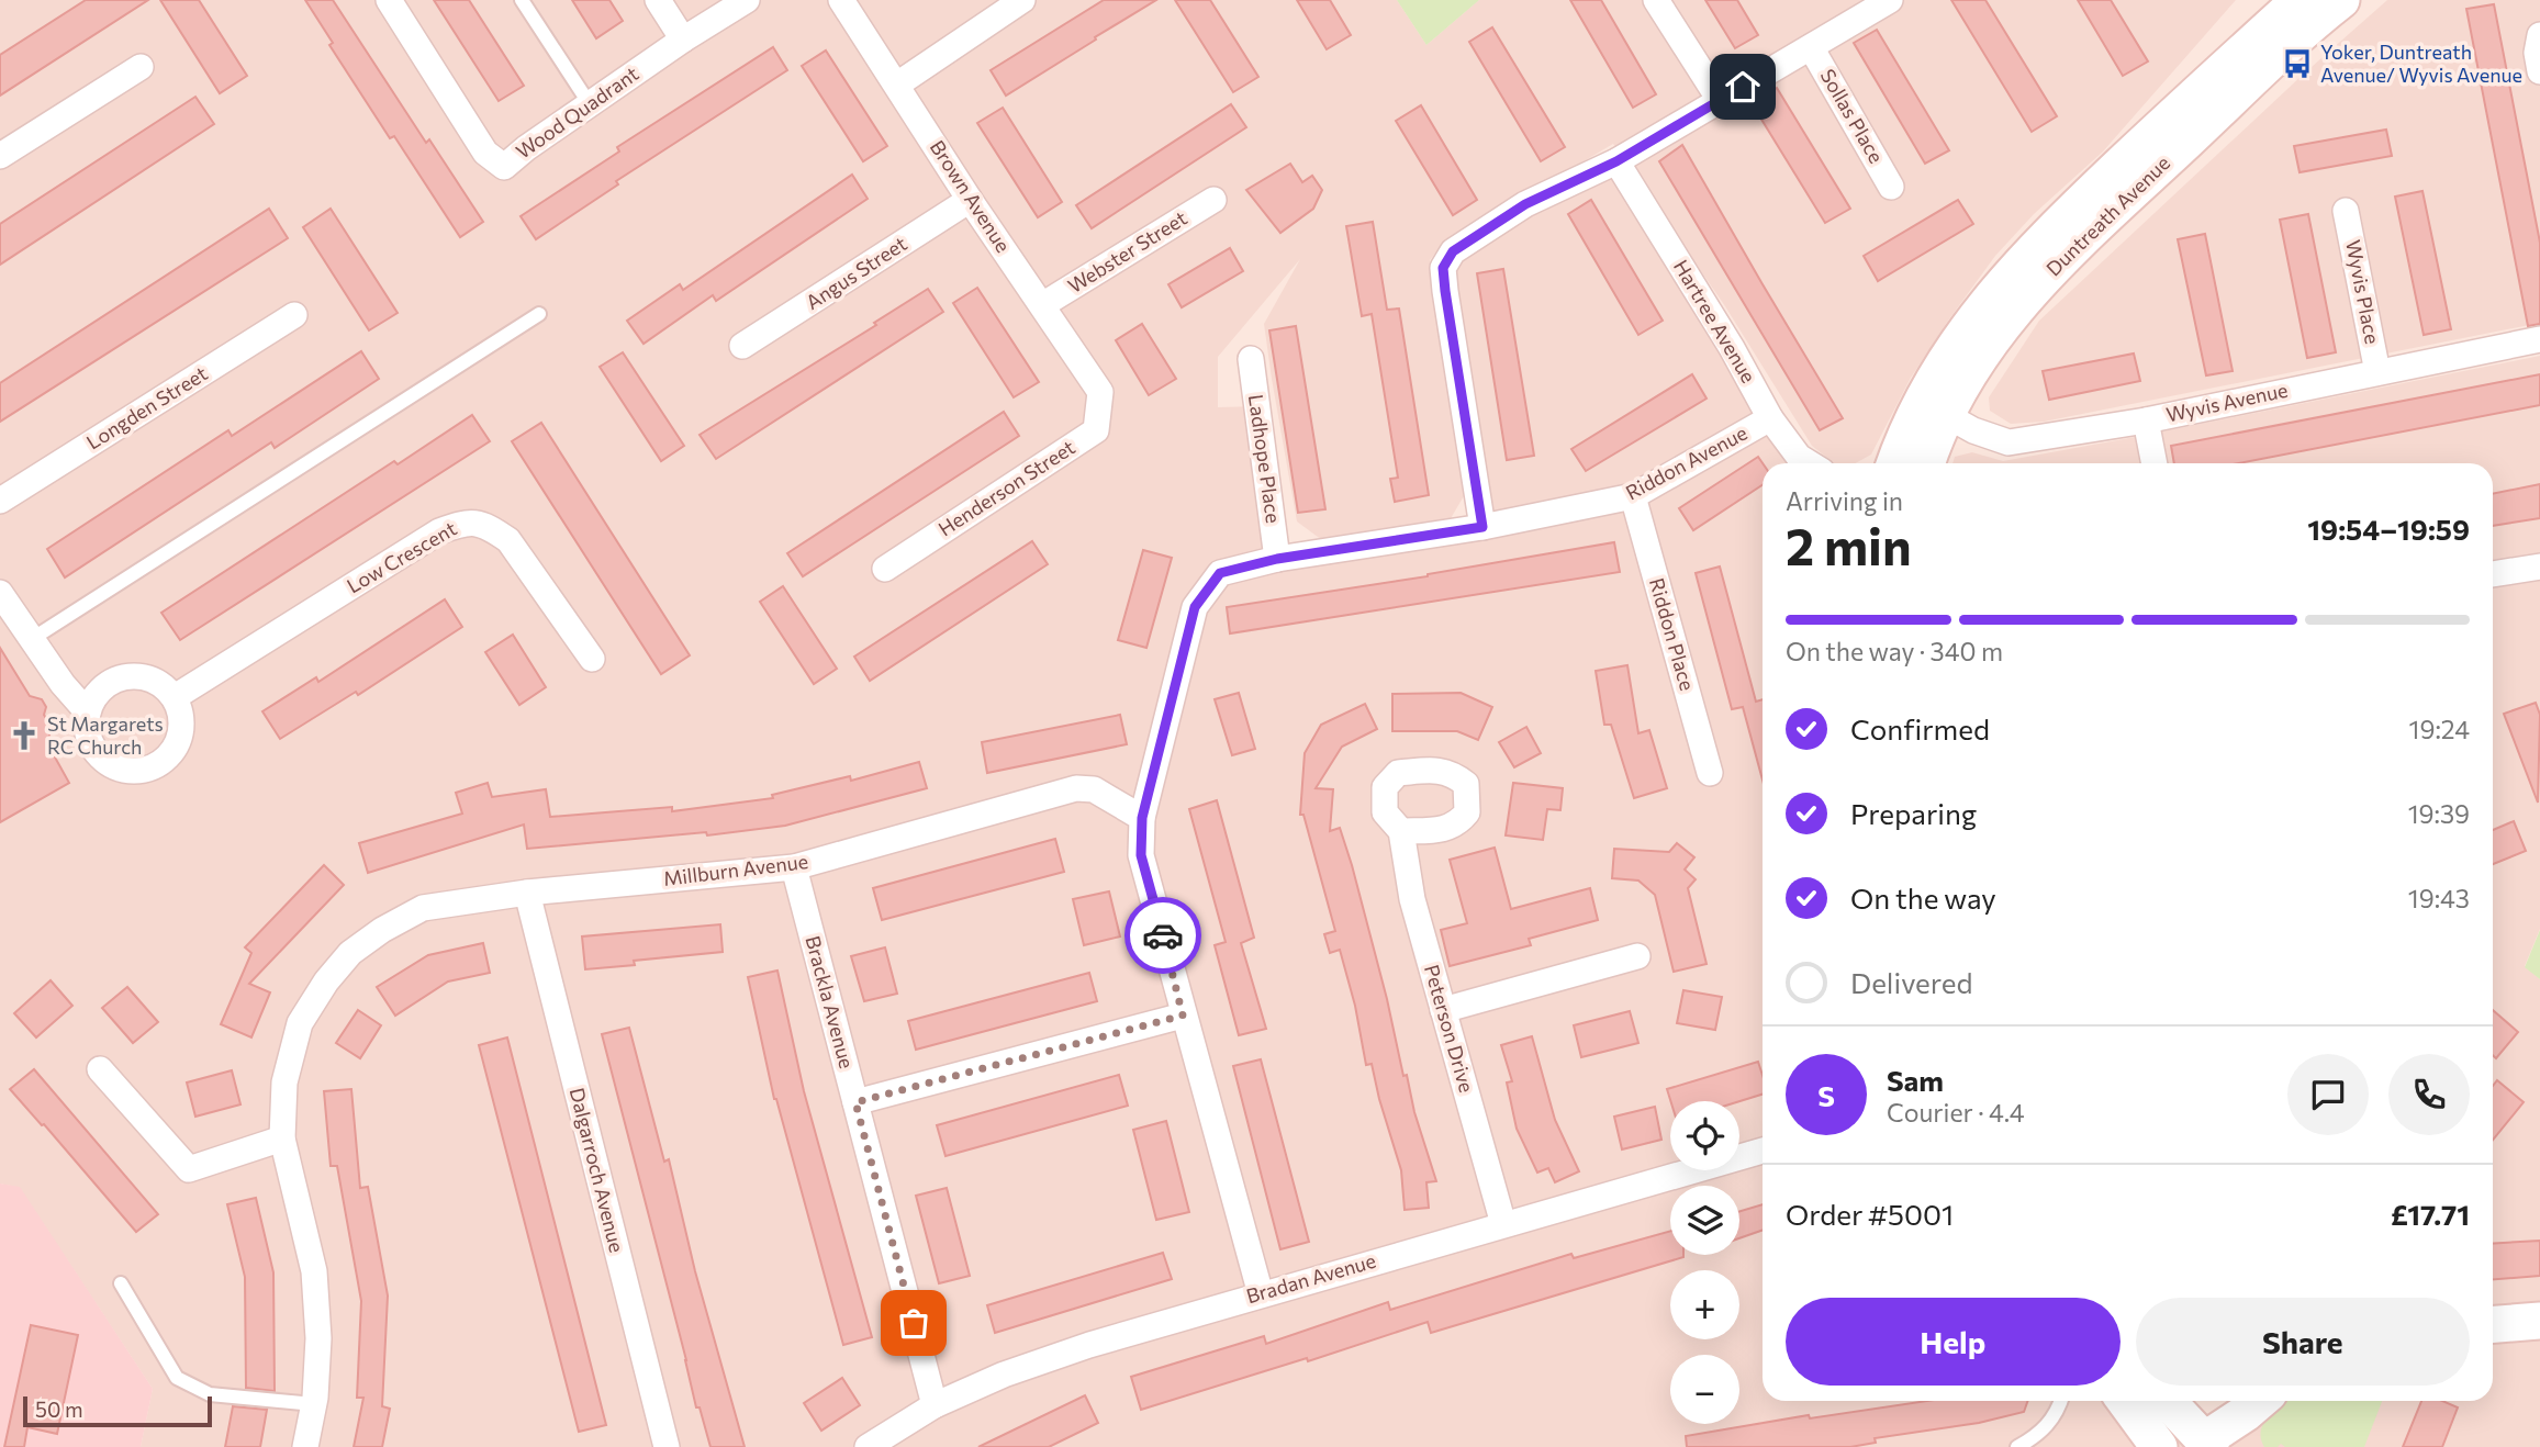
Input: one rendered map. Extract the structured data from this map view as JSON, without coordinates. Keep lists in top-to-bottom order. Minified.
{"streets":{"street":["Wood Quadrant","Sollas Place","Brown Avenue","Duntreath Avenue","Webster Street","Angus Street","Wyvis Place","Hartree Avenue","Wyvis Avenue","Longden Street","Ladhope Place","Riddon Avenue","Henderson Street","Low Crescent","Riddon Place","Millburn Avenue","Brackla Avenue","Peterson Drive","Dalgarroch Avenue","Bradan Avenue"]},"crossings":[["Brown Avenue","Webster Street"],["Brown Avenue","Angus Street"],["Brown Avenue","Henderson Street"],["Duntreath Avenue","Wyvis Avenue"],["Wyvis Place","Wyvis Avenue"],["Hartree Avenue","Riddon Avenue"],["Ladhope Place","Riddon Avenue"],["Riddon Avenue","Riddon Place"],["Riddon Avenue","Millburn Avenue"],["Millburn Avenue","Brackla Avenue"],["Millburn Avenue","Dalgarroch Avenue"],["Brackla Avenue","Bradan Avenue"],["Peterson Drive","Bradan Avenue"]],"places":{"bus stop":["Yoker, Duntreath Avenue/ Wyvis Avenue"],"church":["St Margarets RC Church"]},"scale_bar":"50 m","page":{"heading":["2 min","Arriving in","19:54–19:59"],"panel":["Sam","Courier · 4.4","Order #5001","£17.71"],"bar":"On the way · 340 m","list":[["Confirmed","19:24"],["Preparing","19:39"],["On the way","19:43"],"Delivered"],"round":"S","map_buttons":["+","−"],"buttons":["Help","Share"],"scale":"50 m"}}
